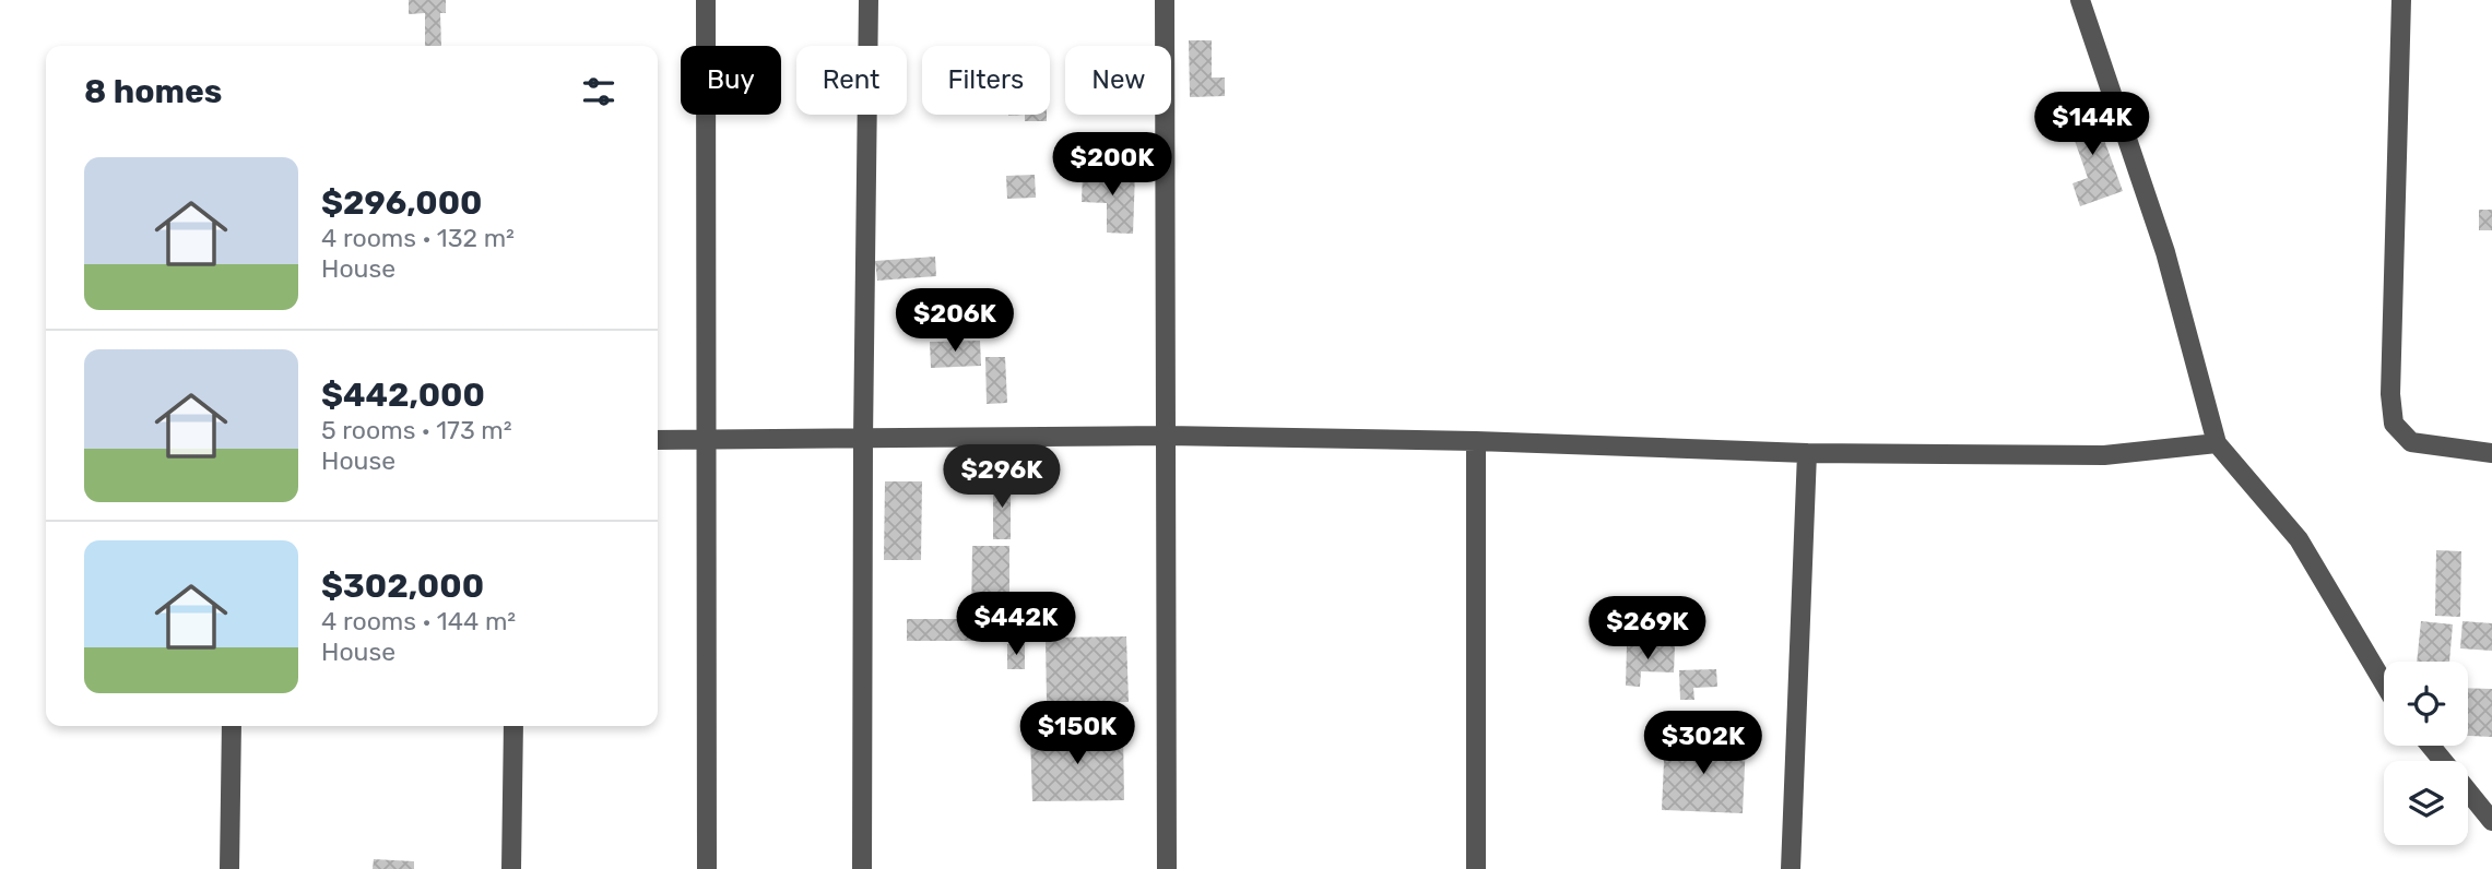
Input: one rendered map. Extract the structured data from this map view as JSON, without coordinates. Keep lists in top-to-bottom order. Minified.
{"page":{"chip":["Buy","Rent","Filters","New"],"heading":"8 homes","price":["$144K","$200K","$206K","$296K","$442K","$269K","$150K","$302K"],"list":[{"name":"$296,000","note":"4 rooms · 132 m² · House"},{"name":"$442,000","note":"5 rooms · 173 m² · House"},{"name":"$302,000","note":"4 rooms · 144 m² · House"}]}}
